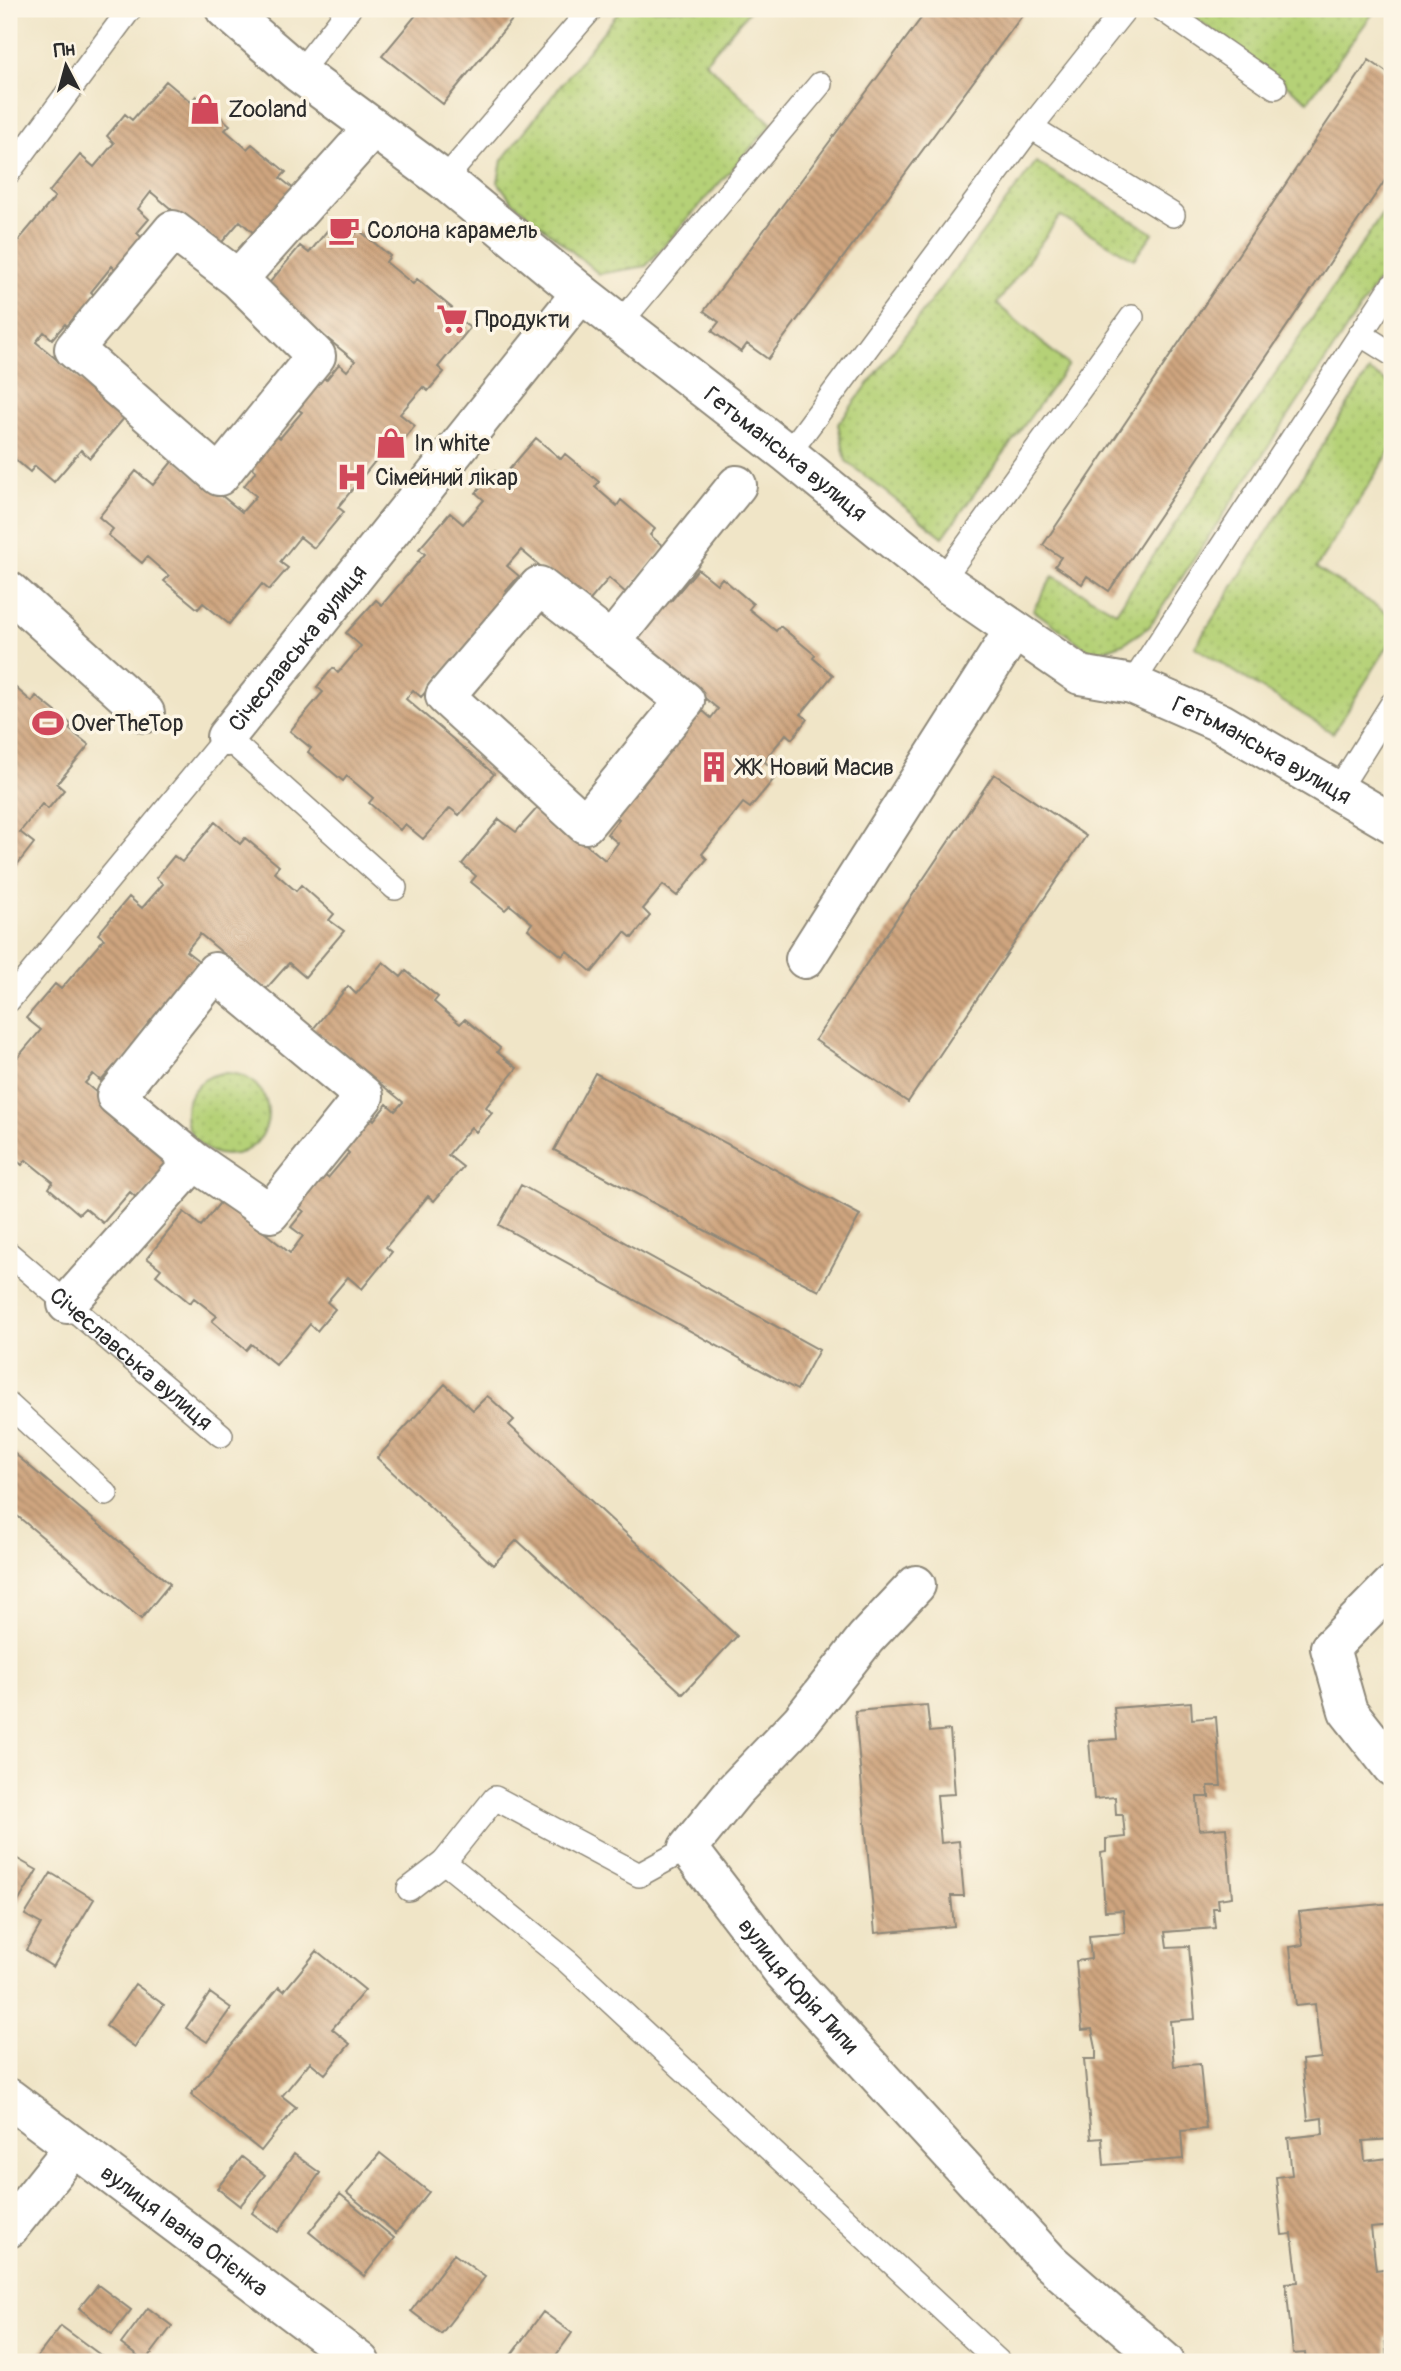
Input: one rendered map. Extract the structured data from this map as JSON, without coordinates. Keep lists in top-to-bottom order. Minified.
{"streets":{"street":["Гетьманська вулиця","Січеславська вулиця","вулиця Юрія Липи","вулиця Івана Огієнка"]},"crossings":[["Гетьманська вулиця","Січеславська вулиця"]],"places":{"shop":["Zooland","In white"],"cafe":["Солона карамель"],"supermarket":["Продукти"],"hospital":["Сімейний лікар"],"sports":["OverTheTop"],"building":["ЖК Новий Масив"]},"north":"top"}
